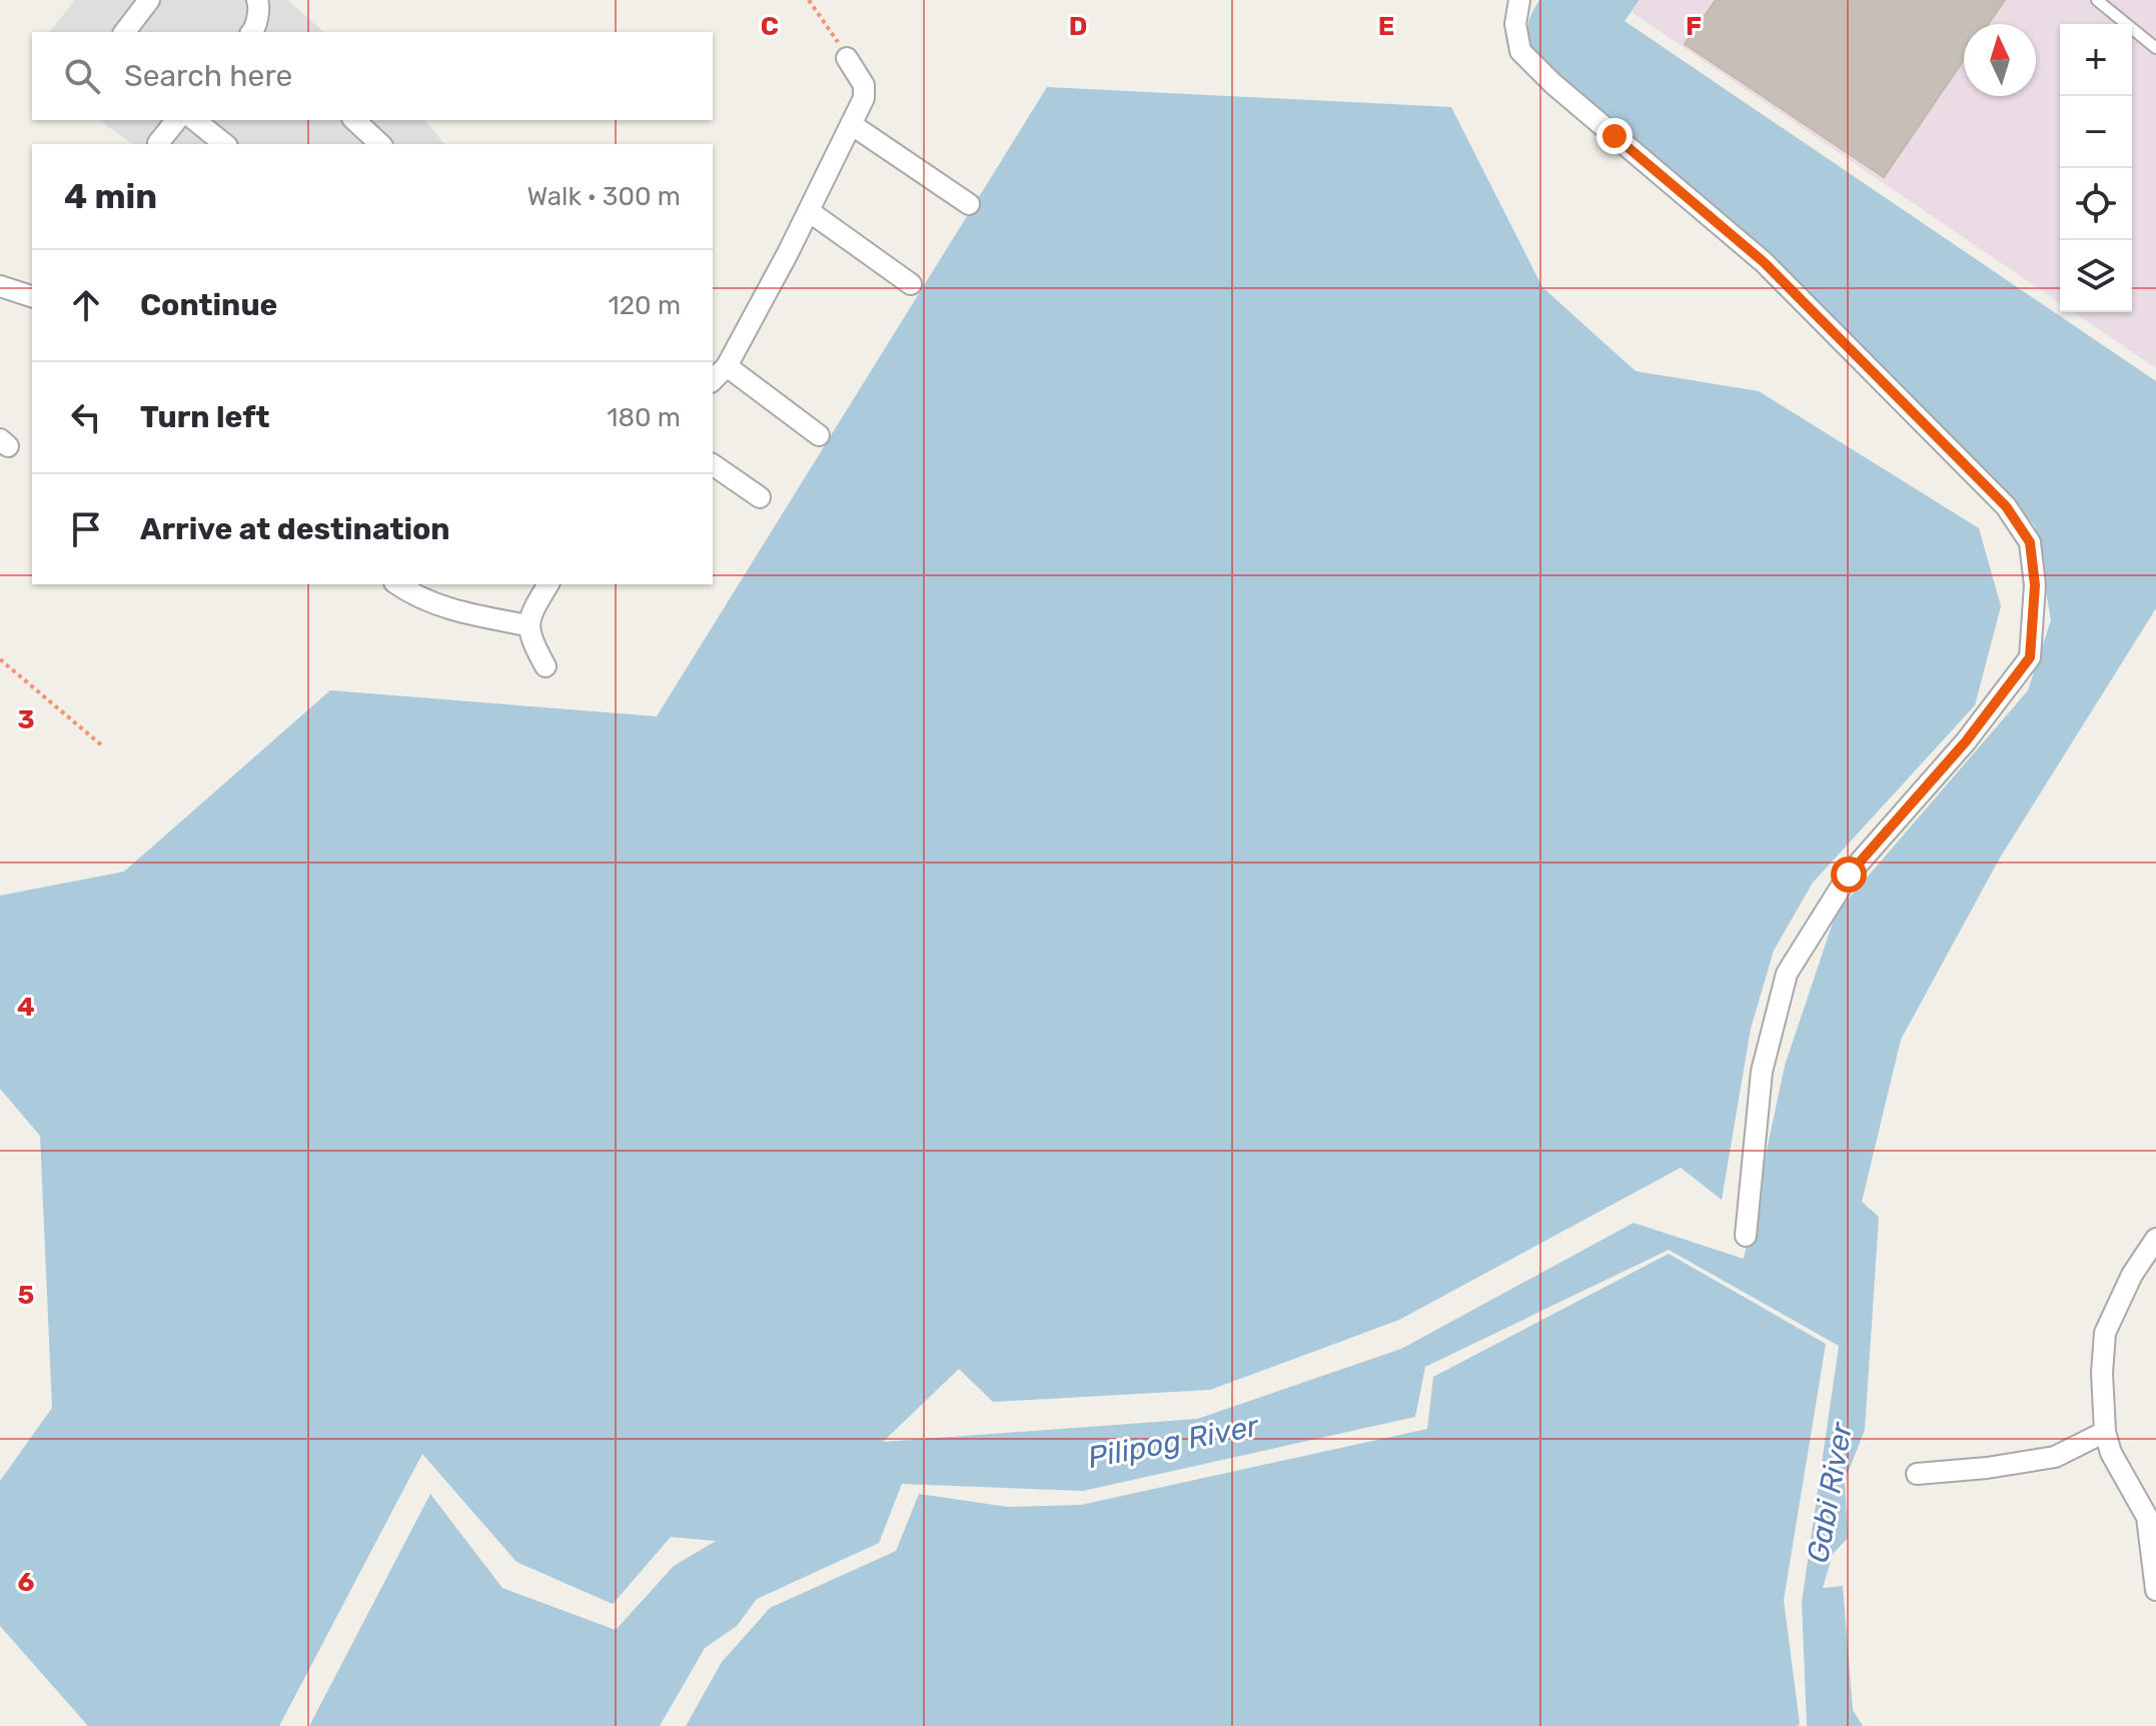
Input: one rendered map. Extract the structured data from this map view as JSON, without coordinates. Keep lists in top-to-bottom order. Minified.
{"water":["Pilipog River","Gabi River"],"north":"top","page":{"map_buttons":["+","−"],"search":"Search here","heading":["4 min","Walk · 300 m"],"list":[["Continue","120 m"],["Turn left","180 m"],"Arrive at destination"]},"grid":{"columns":["C","D","E","F"],"rows":["3","4","5","6"]}}
